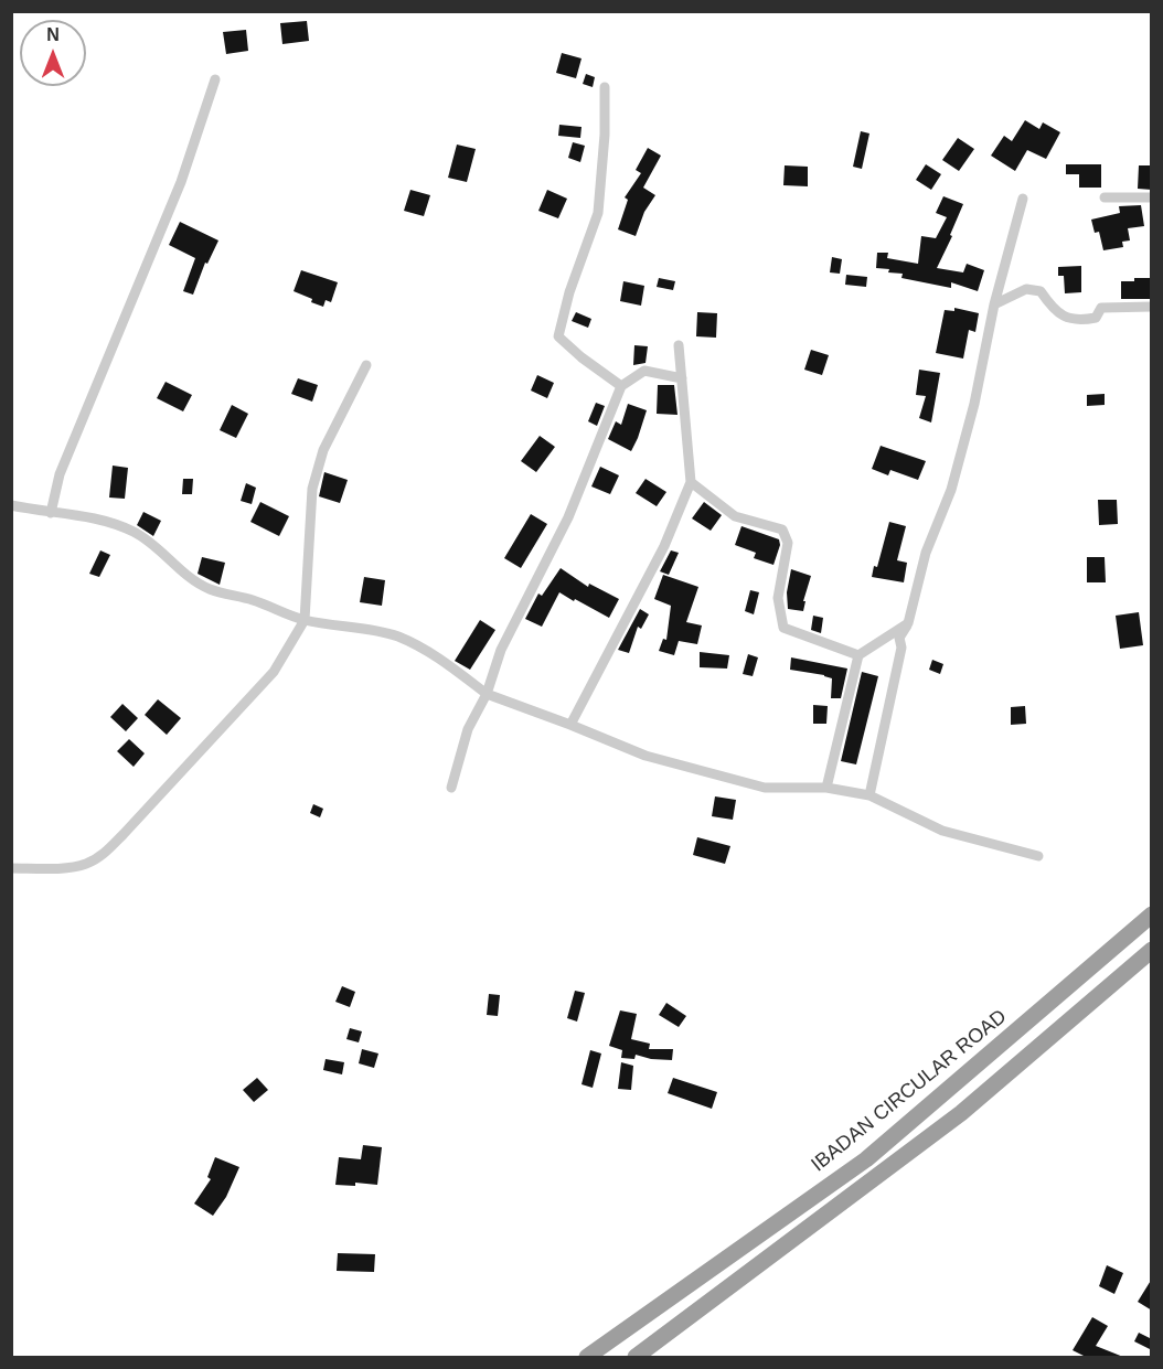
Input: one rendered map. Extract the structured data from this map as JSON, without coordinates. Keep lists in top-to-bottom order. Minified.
{"streets":{"highway":["IBADAN CIRCULAR ROAD"]},"north":"top"}
